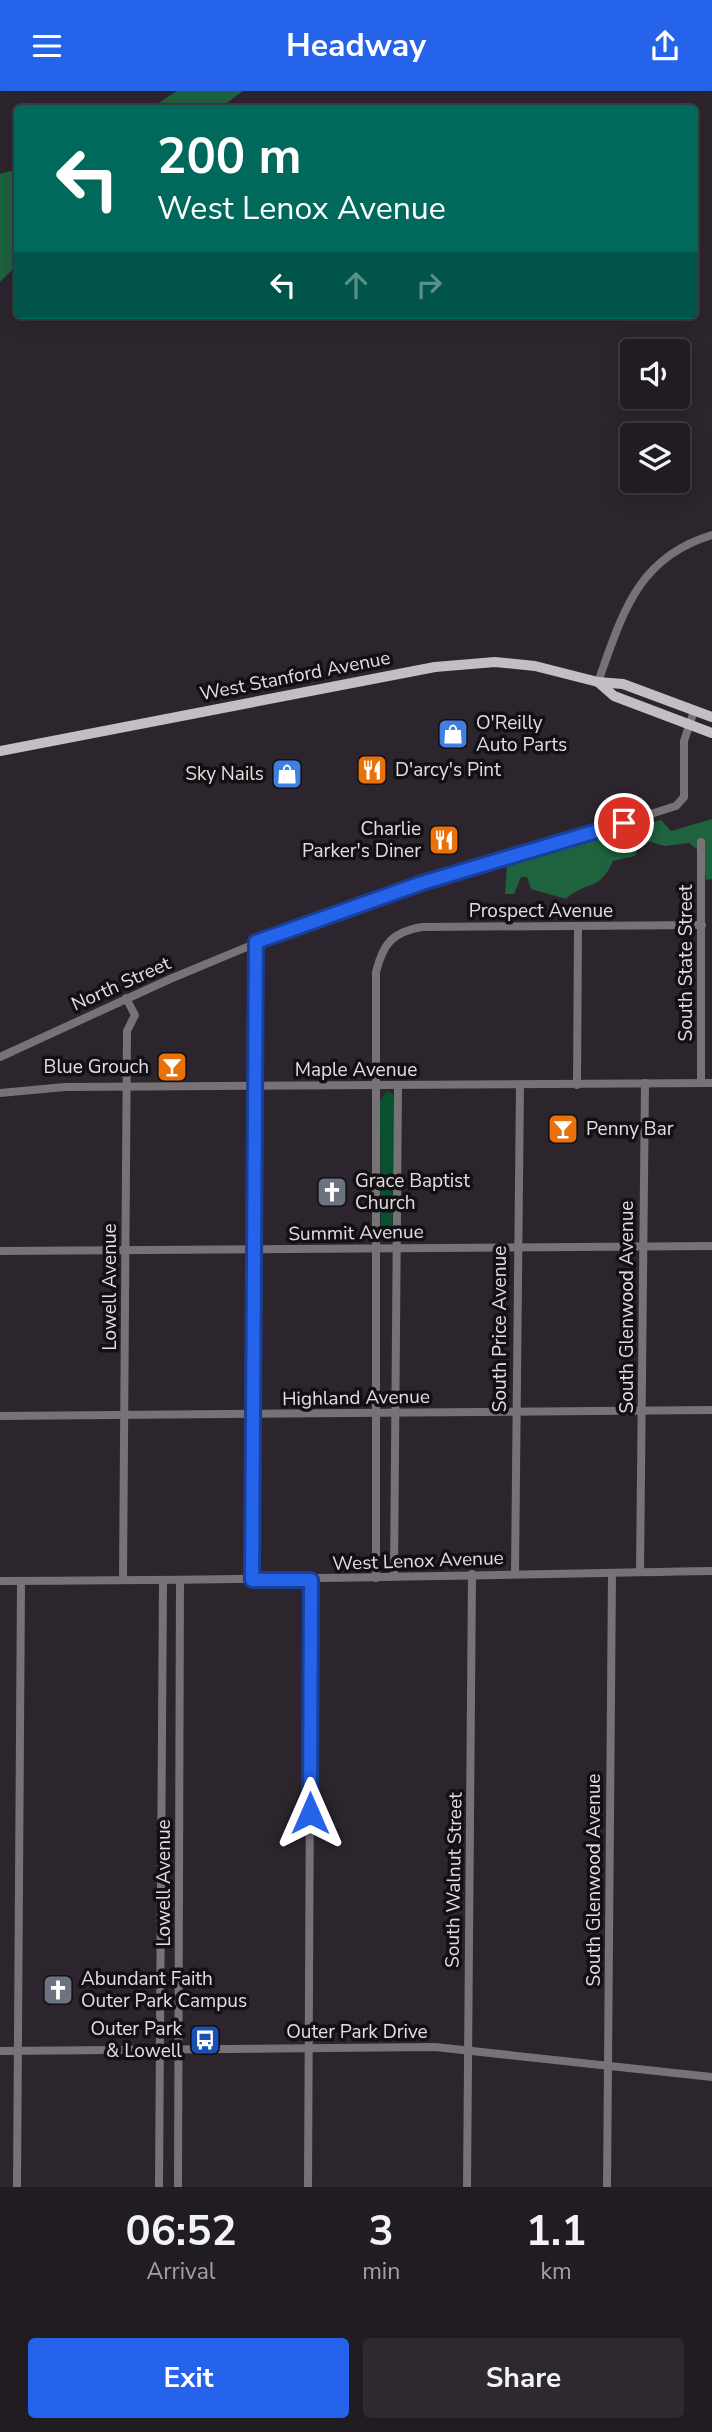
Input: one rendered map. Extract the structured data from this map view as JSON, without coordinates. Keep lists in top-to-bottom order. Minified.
{"streets":{"main road":["West Stanford Avenue"],"street":["Prospect Avenue","South State Street","North Street","Maple Avenue","Summit Avenue","Lowell Avenue","South Glenwood Avenue","South Price Avenue","Highland Avenue","West Lenox Avenue","South Walnut Street","Outer Park Drive"]},"crossings":[["West Stanford Avenue","North Street"],["Prospect Avenue","South State Street"],["Prospect Avenue","Maple Avenue"],["South State Street","Maple Avenue"],["North Street","Lowell Avenue"],["Maple Avenue","Lowell Avenue"],["Maple Avenue","South Glenwood Avenue"],["Maple Avenue","South Price Avenue"],["Summit Avenue","Lowell Avenue"],["Summit Avenue","South Glenwood Avenue"],["Summit Avenue","South Price Avenue"],["Lowell Avenue","Highland Avenue"],["Lowell Avenue","West Lenox Avenue"],["Lowell Avenue","Outer Park Drive"],["South Glenwood Avenue","Highland Avenue"],["South Glenwood Avenue","West Lenox Avenue"],["South Glenwood Avenue","Outer Park Drive"],["South Price Avenue","Highland Avenue"],["South Price Avenue","West Lenox Avenue"],["West Lenox Avenue","South Walnut Street"],["South Walnut Street","Outer Park Drive"]],"places":{"shop":["O'Reilly Auto Parts","Sky Nails"],"restaurant":["D'arcy's Pint","Charlie Parker's Diner"],"bar":["Blue Grouch","Penny Bar"],"church":["Grace Baptist Church","Abundant Faith Outer Park Campus"],"bus stop":["Outer Park & Lowell"]},"page":{"header":"Headway","turn":["200 m","West Lenox Avenue"],"eta":["06:52","Arrival","3","min","1.1","km"],"buttons":["Exit","Share"]}}
